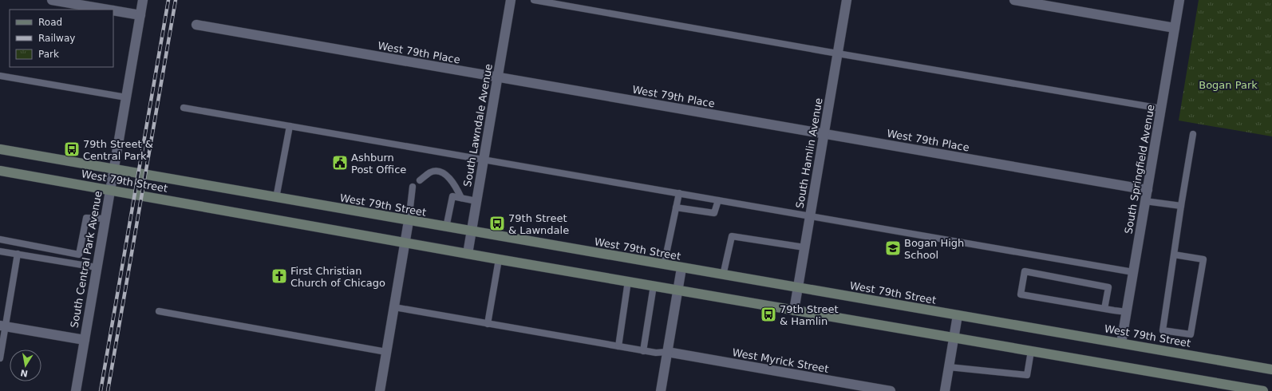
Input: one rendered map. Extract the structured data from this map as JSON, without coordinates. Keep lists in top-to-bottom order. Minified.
{"streets":{"main road":["West 79th Street"],"street":["West 79th Place","South Lawndale Avenue","South Hamlin Avenue","South Springfield Avenue","South Central Park Avenue","West Myrick Street"]},"crossings":[["West 79th Place","South Lawndale Avenue"],["West 79th Place","South Hamlin Avenue"],["West 79th Place","South Springfield Avenue"],["South Lawndale Avenue","West 79th Street"],["South Hamlin Avenue","West 79th Street"],["South Springfield Avenue","West 79th Street"],["West 79th Street","South Central Park Avenue"]],"parks":["Bogan Park"],"places":{"bus stop":["79th Street & Central Park","79th Street & Lawndale","79th Street & Hamlin"],"public building":["Ashburn Post Office"],"school or university":["Bogan High School"],"church":["First Christian Church of Chicago"]},"legend":["Road","Railway","Park"],"north":"bottom"}
